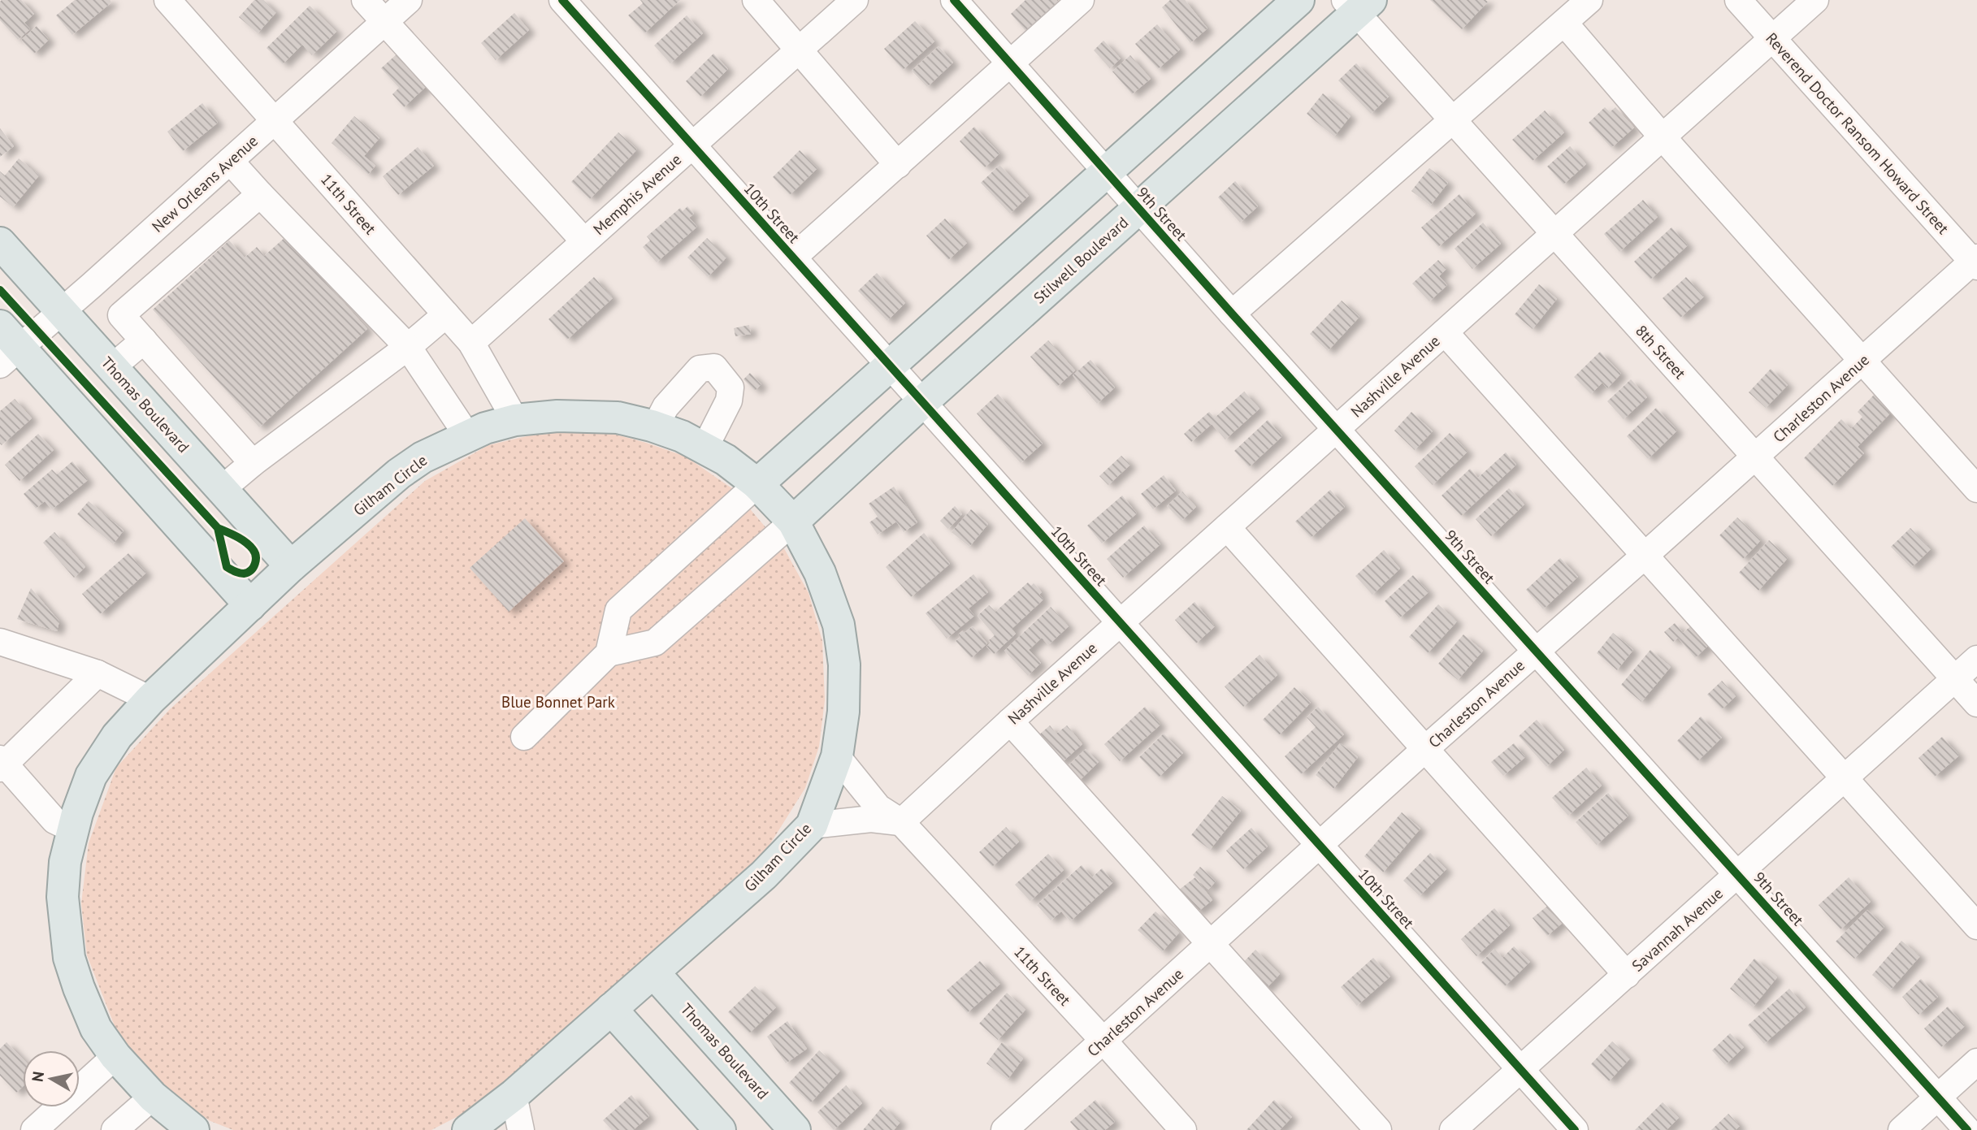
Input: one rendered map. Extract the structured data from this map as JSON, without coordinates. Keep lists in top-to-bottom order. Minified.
{"streets":{"main road":["Stilwell Boulevard","Thomas Boulevard","Gilham Circle"],"street":["Reverend Doctor Ransom Howard Street","New Orleans Avenue","Memphis Avenue","11th Street","10th Street","9th Street","8th Street","Nashville Avenue","Charleston Avenue","Savannah Avenue"]},"crossings":[["Reverend Doctor Ransom Howard Street","Nashville Avenue"],["Reverend Doctor Ransom Howard Street","Charleston Avenue"],["New Orleans Avenue","11th Street"],["New Orleans Avenue","Thomas Boulevard"],["Memphis Avenue","11th Street"],["Memphis Avenue","10th Street"],["11th Street","Nashville Avenue"],["11th Street","Charleston Avenue"],["11th Street","Gilham Circle"],["10th Street","Stilwell Boulevard"],["10th Street","Nashville Avenue"],["10th Street","Charleston Avenue"],["10th Street","Savannah Avenue"],["9th Street","Stilwell Boulevard"],["9th Street","Nashville Avenue"],["9th Street","Charleston Avenue"],["9th Street","Savannah Avenue"],["Stilwell Boulevard","8th Street"],["Stilwell Boulevard","Gilham Circle"],["8th Street","Nashville Avenue"],["8th Street","Charleston Avenue"],["8th Street","Savannah Avenue"],["Thomas Boulevard","Gilham Circle"]],"parks":["Blue Bonnet Park"],"north":"left"}
